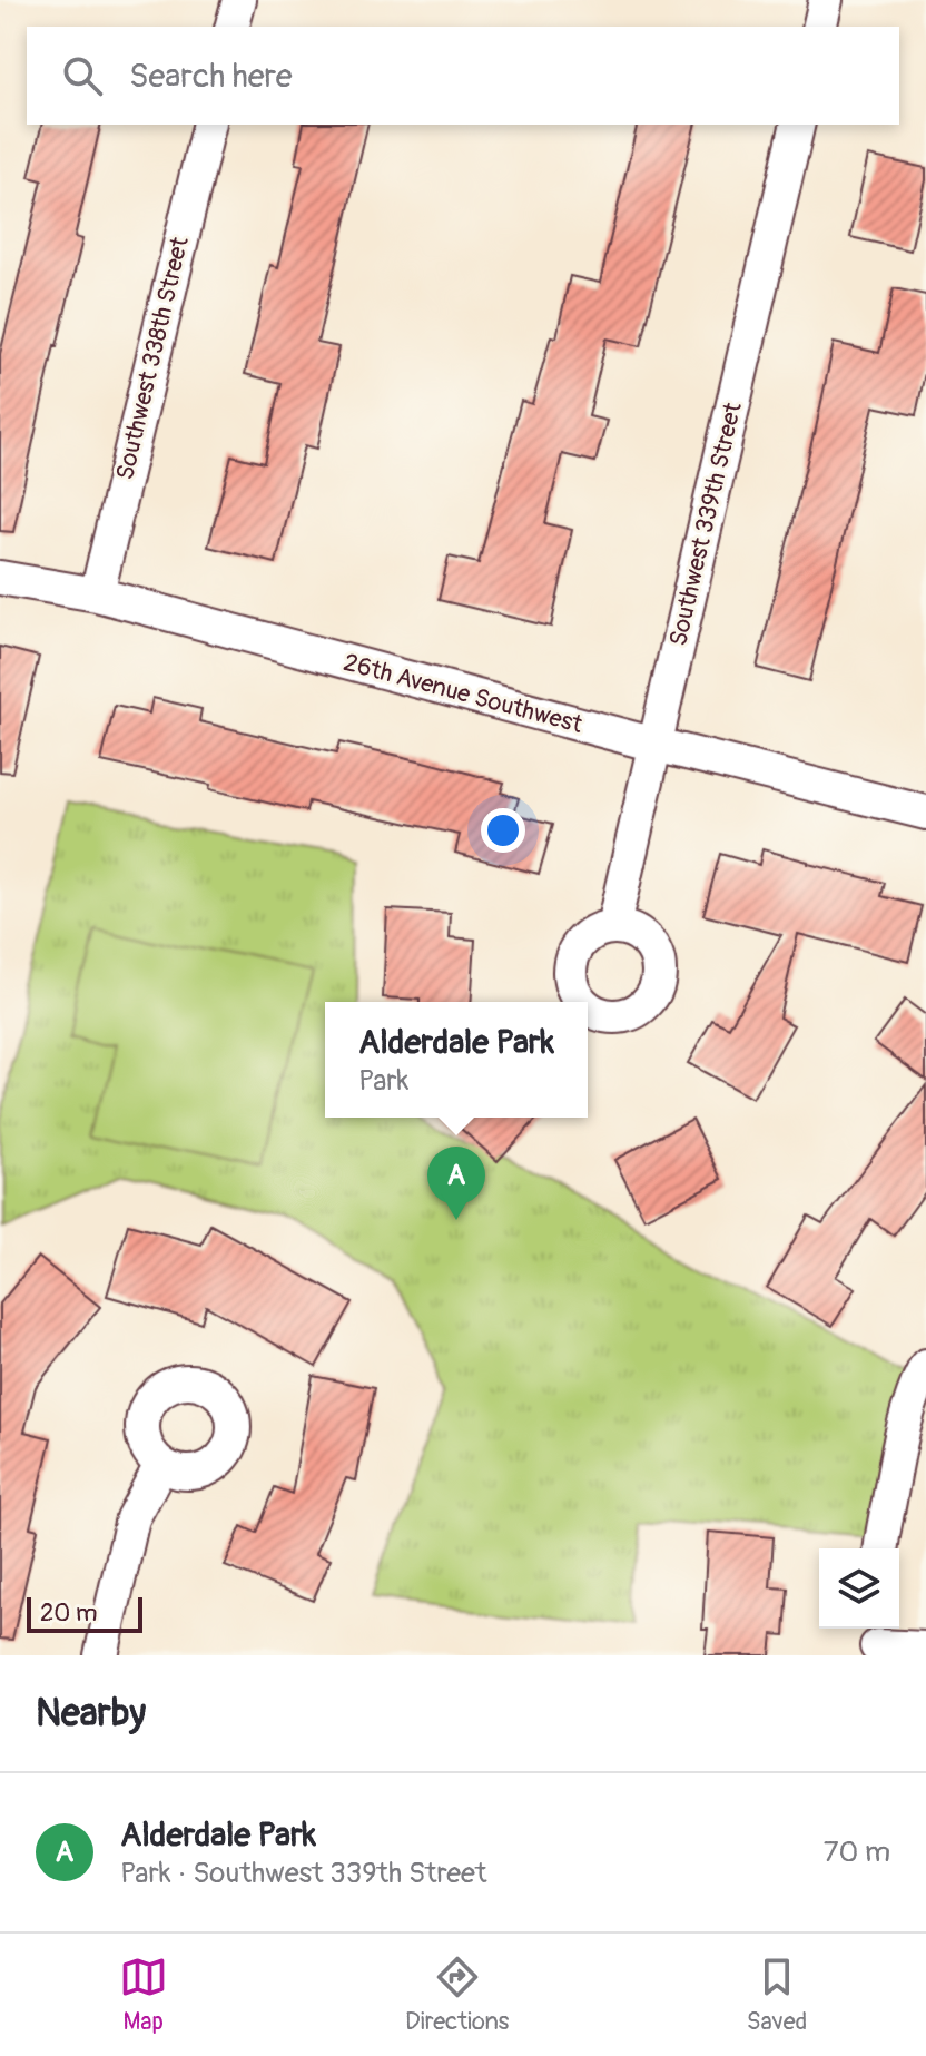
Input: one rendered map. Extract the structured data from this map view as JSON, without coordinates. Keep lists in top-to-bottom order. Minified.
{"streets":{"street":["Southwest 338th Street","Southwest 339th Street","26th Avenue Southwest"]},"crossings":[["Southwest 338th Street","26th Avenue Southwest"],["Southwest 339th Street","26th Avenue Southwest"]],"scale_bar":"20 m","page":{"search":"Search here","popup":["Alderdale Park","Park"],"pins":"A","scale":"20 m","heading":"Nearby","list":[{"mark":"A","name":"Alderdale Park","note":"Park · Southwest 339th Street","value":"70 m"}],"nav":["Map","Directions","Saved"]}}
